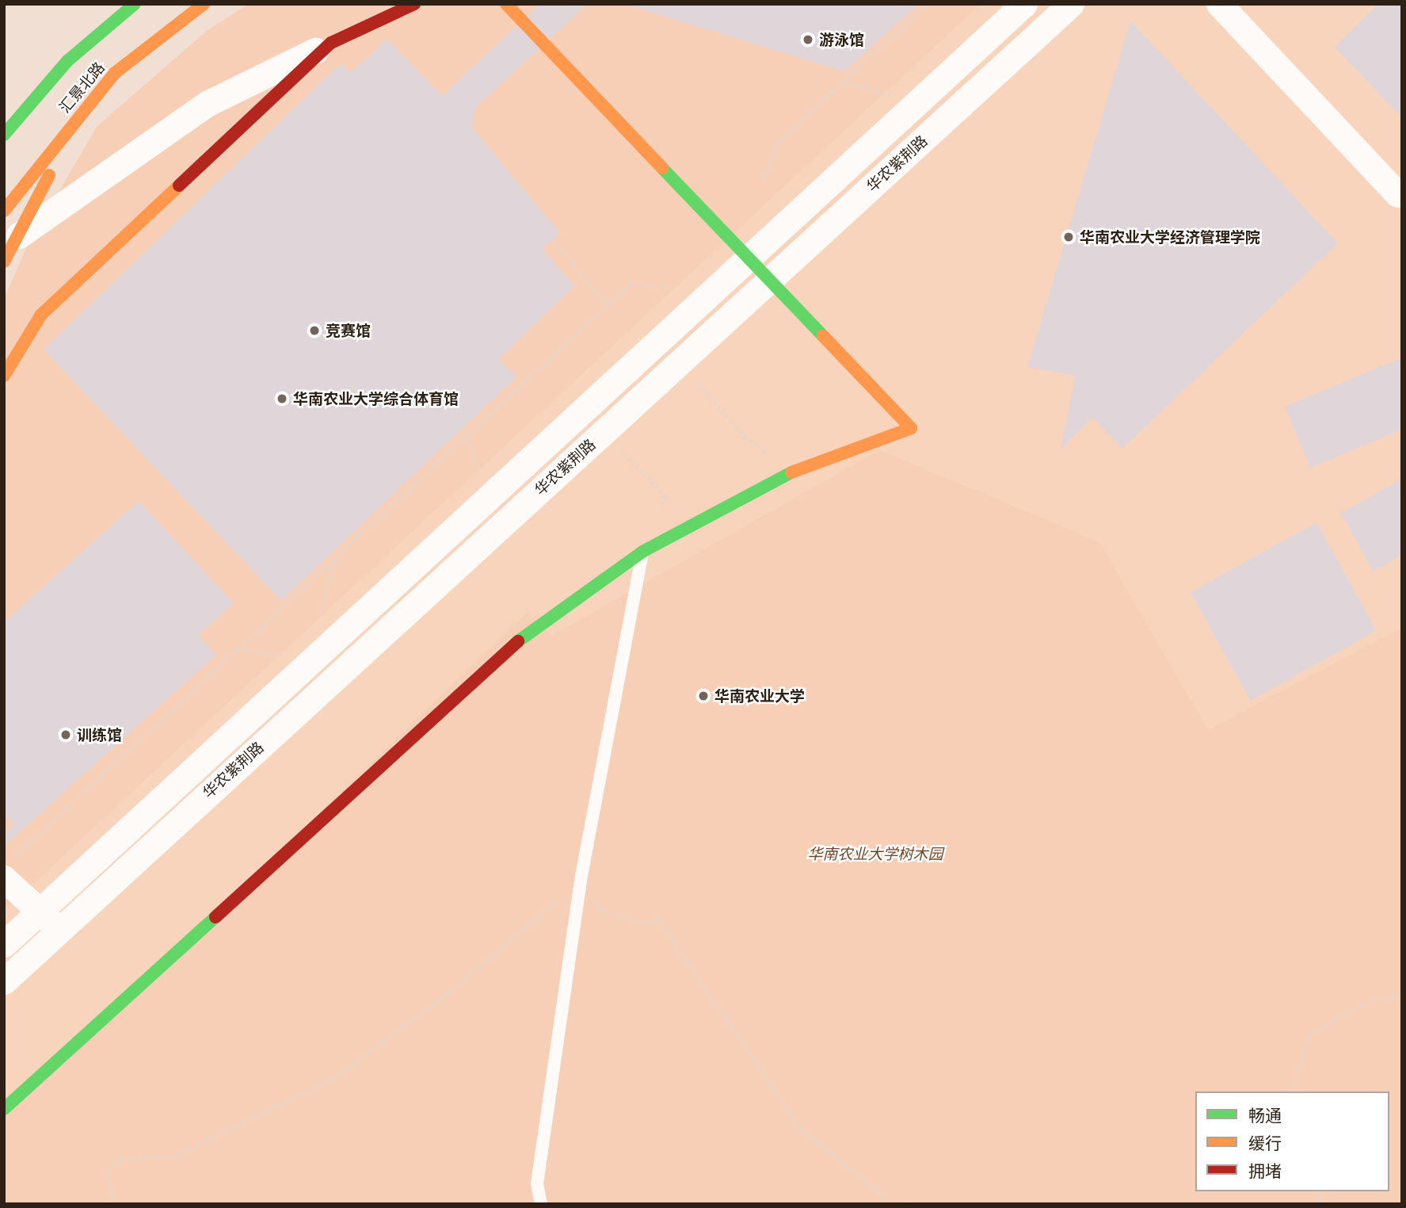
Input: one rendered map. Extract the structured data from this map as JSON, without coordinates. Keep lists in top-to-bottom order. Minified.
{"streets":{"street":["汇景北路","华农紫荆路"]},"parks":["华南农业大学树木园"],"places":["游泳馆","华南农业大学经济管理学院","竞赛馆","华南农业大学综合体育馆","华南农业大学","训练馆"],"legend":["畅通","缓行","拥堵"]}
